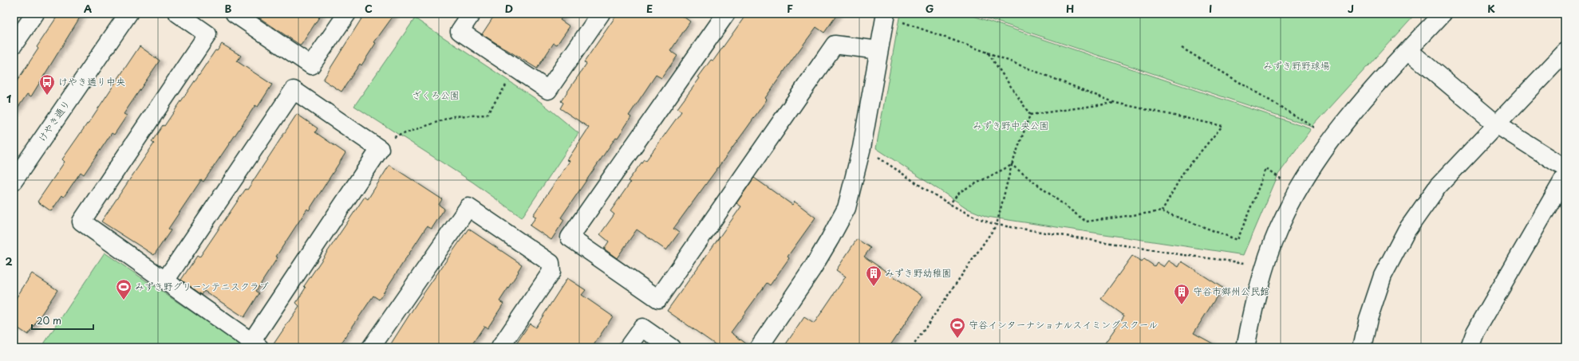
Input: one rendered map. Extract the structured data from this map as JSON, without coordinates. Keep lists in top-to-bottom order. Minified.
{"streets":{"street":["けやき通り"]},"parks":["みずき野野球場","ざくろ公園","みずき野中央公園"],"places":{"bus stop":["けやき通り中央"],"building":["みずき野幼稚園","守谷市郷州公民館"],"sports":["みずき野グリーンテニスクラブ","守谷インターナショナルスイミングスクール"]},"scale_bar":"20 m","grid":{"columns":["A","B","C","D","E","F","G","H","I","J","K"],"rows":["1","2"]}}
